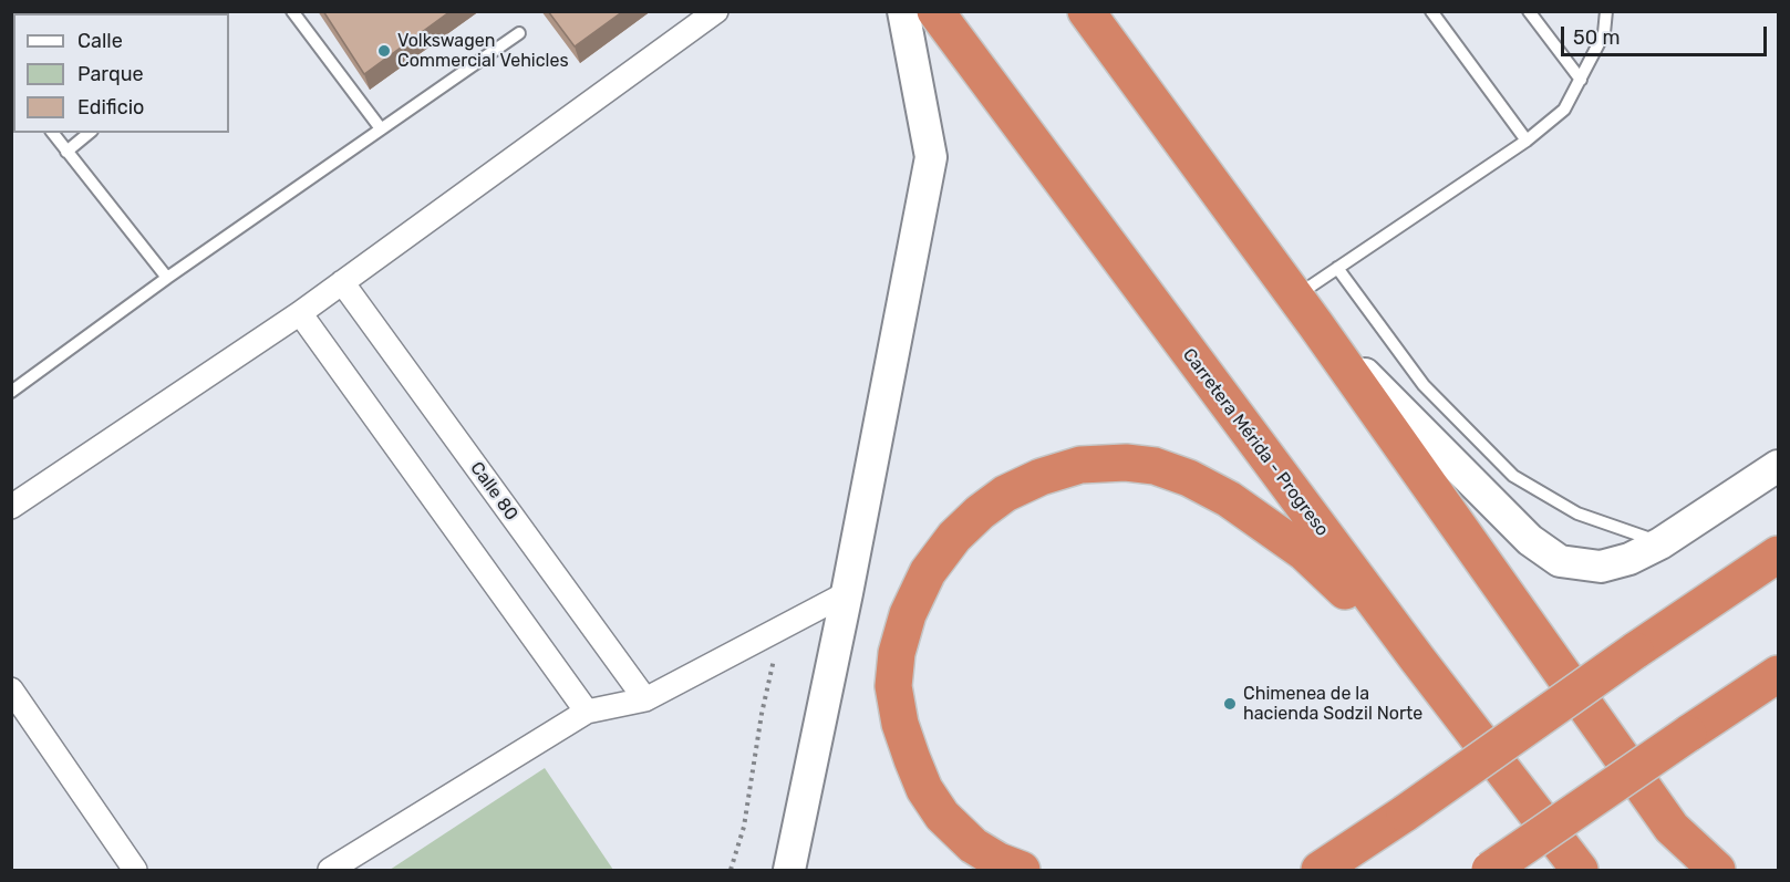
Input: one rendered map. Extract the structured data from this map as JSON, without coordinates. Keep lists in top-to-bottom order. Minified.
{"streets":{"highway":["Carretera Mérida - Progreso"],"street":["Calle 80"]},"places":["Volkswagen Commercial Vehicles","Chimenea de la hacienda Sodzil Norte"],"legend":["Calle","Parque","Edificio"],"scale_bar":"50 m"}
